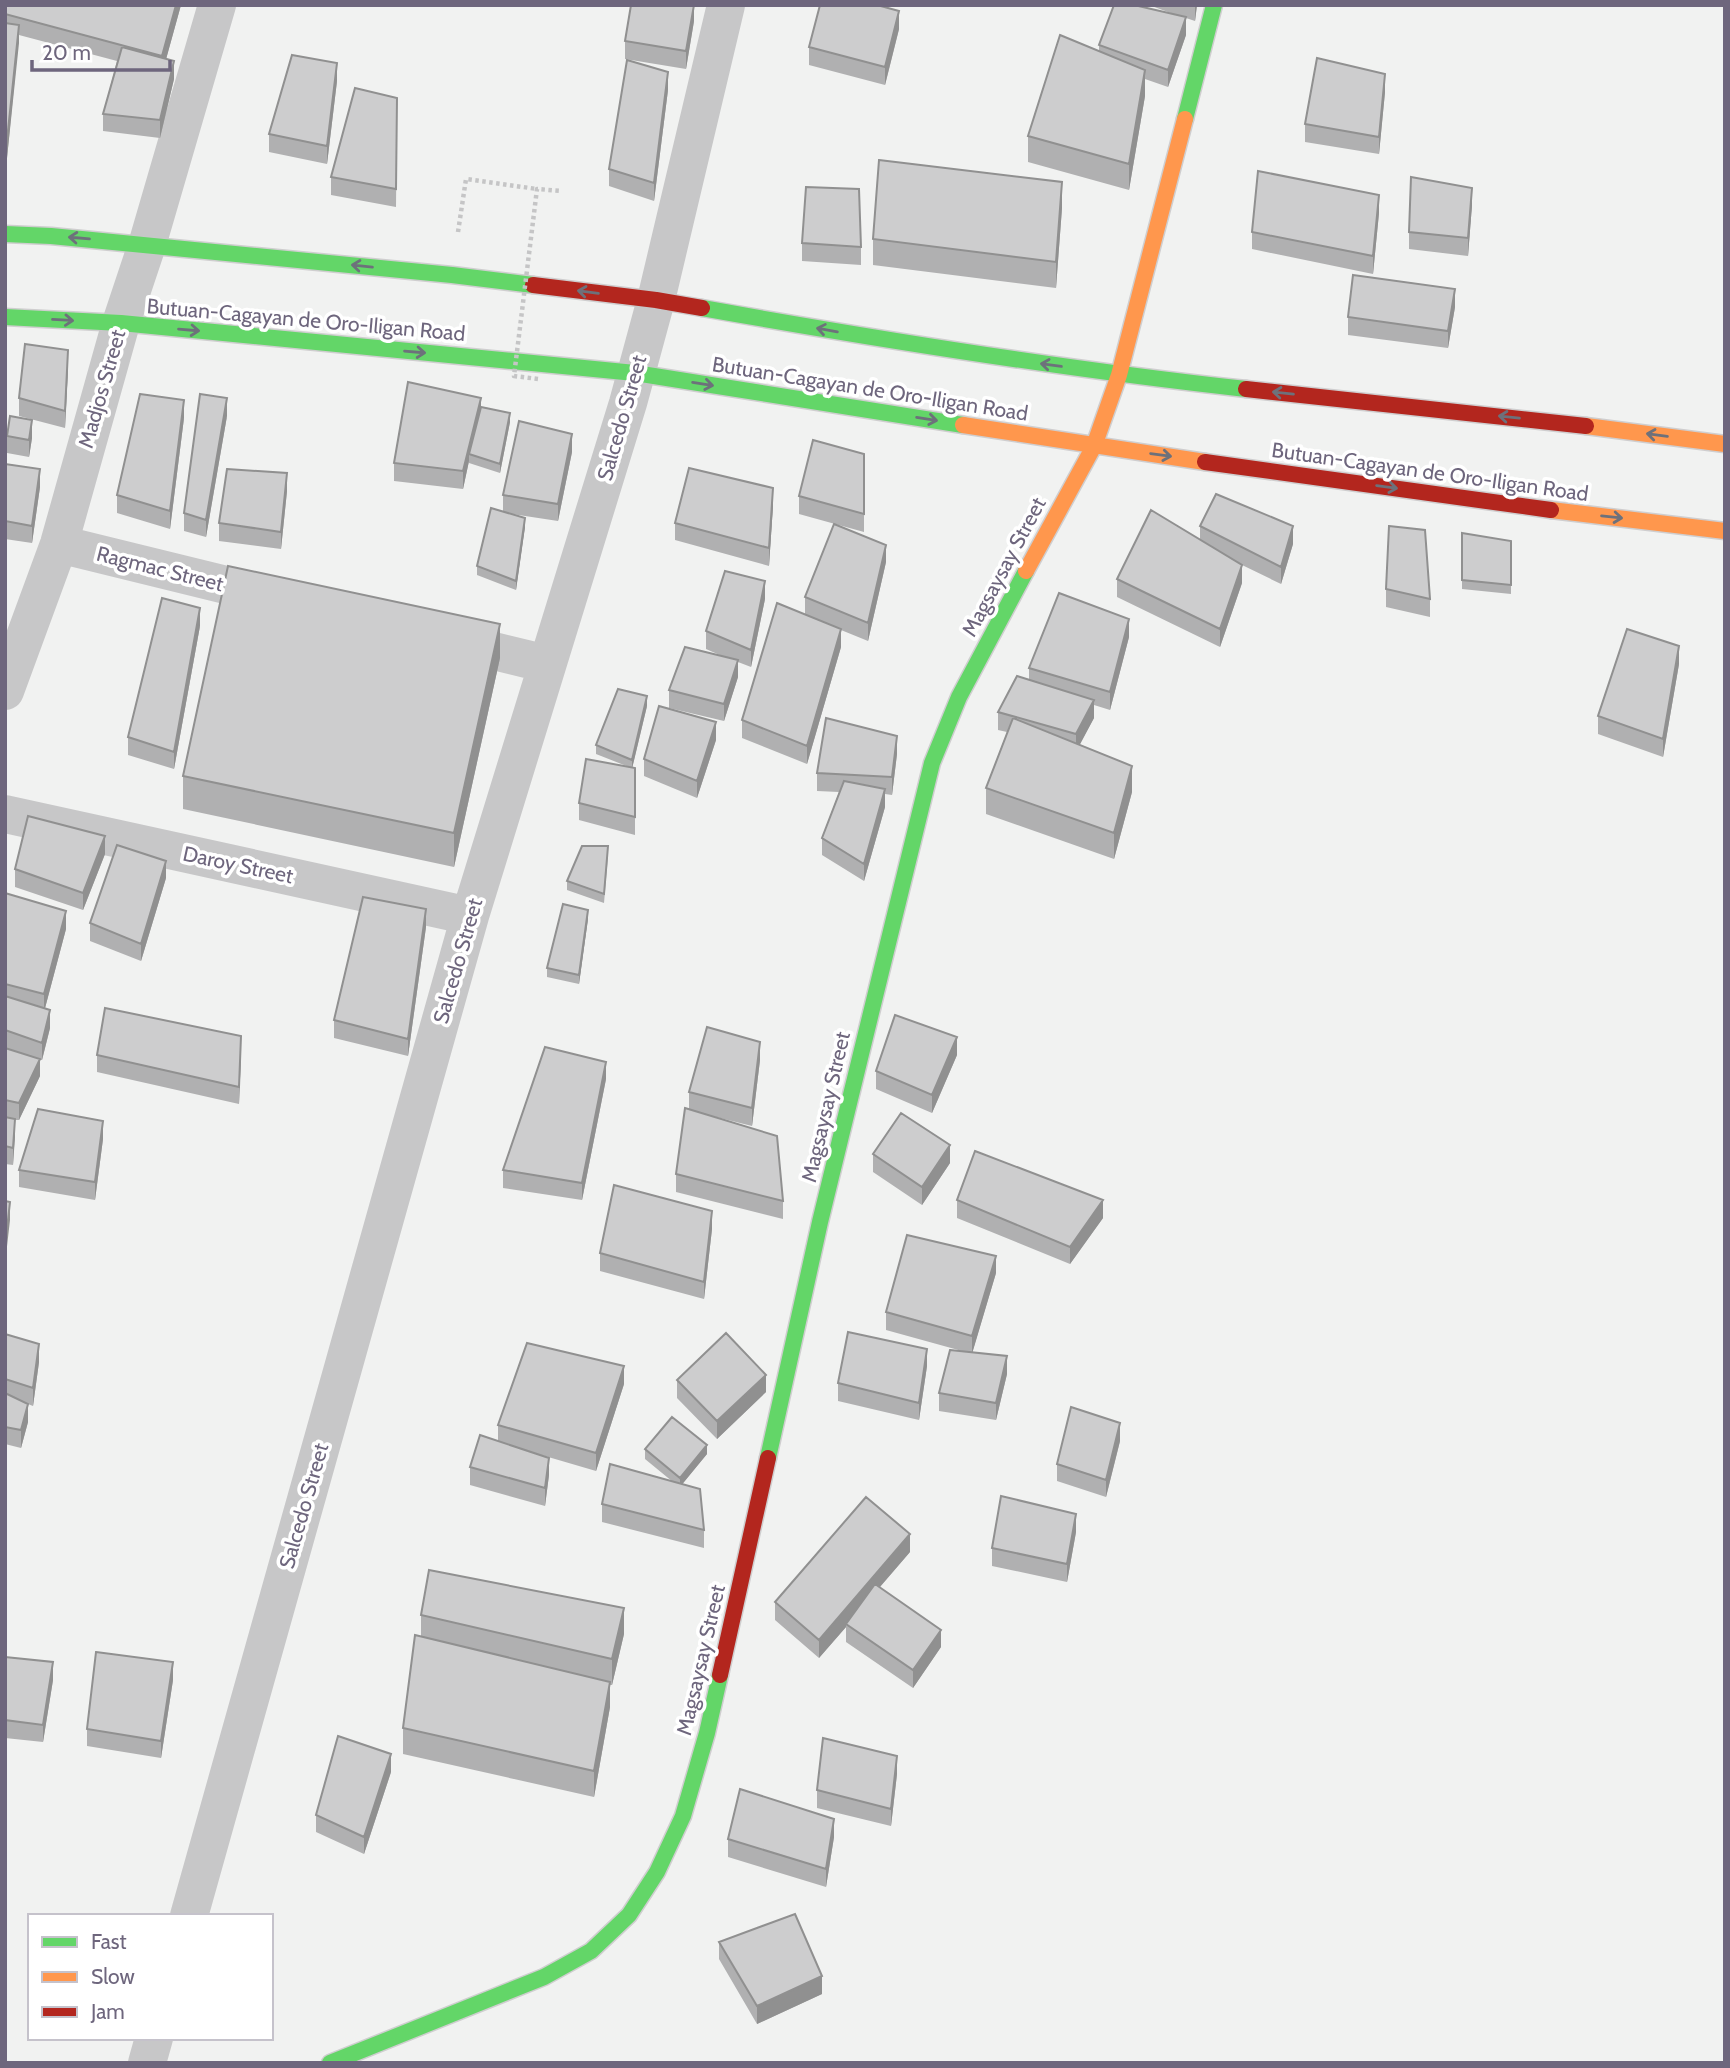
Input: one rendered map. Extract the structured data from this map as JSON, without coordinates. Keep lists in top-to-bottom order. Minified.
{"streets":{"main road":["Butuan-Cagayan de Oro-Iligan Road","Magsaysay Street"],"street":["Madjos Street","Salcedo Street","Ragmac Street","Daroy Street"]},"crossings":[["Butuan-Cagayan de Oro-Iligan Road","Madjos Street"],["Butuan-Cagayan de Oro-Iligan Road","Salcedo Street"],["Butuan-Cagayan de Oro-Iligan Road","Magsaysay Street"],["Madjos Street","Ragmac Street"],["Salcedo Street","Daroy Street"]],"legend":["Fast","Slow","Jam"],"scale_bar":"20 m"}
